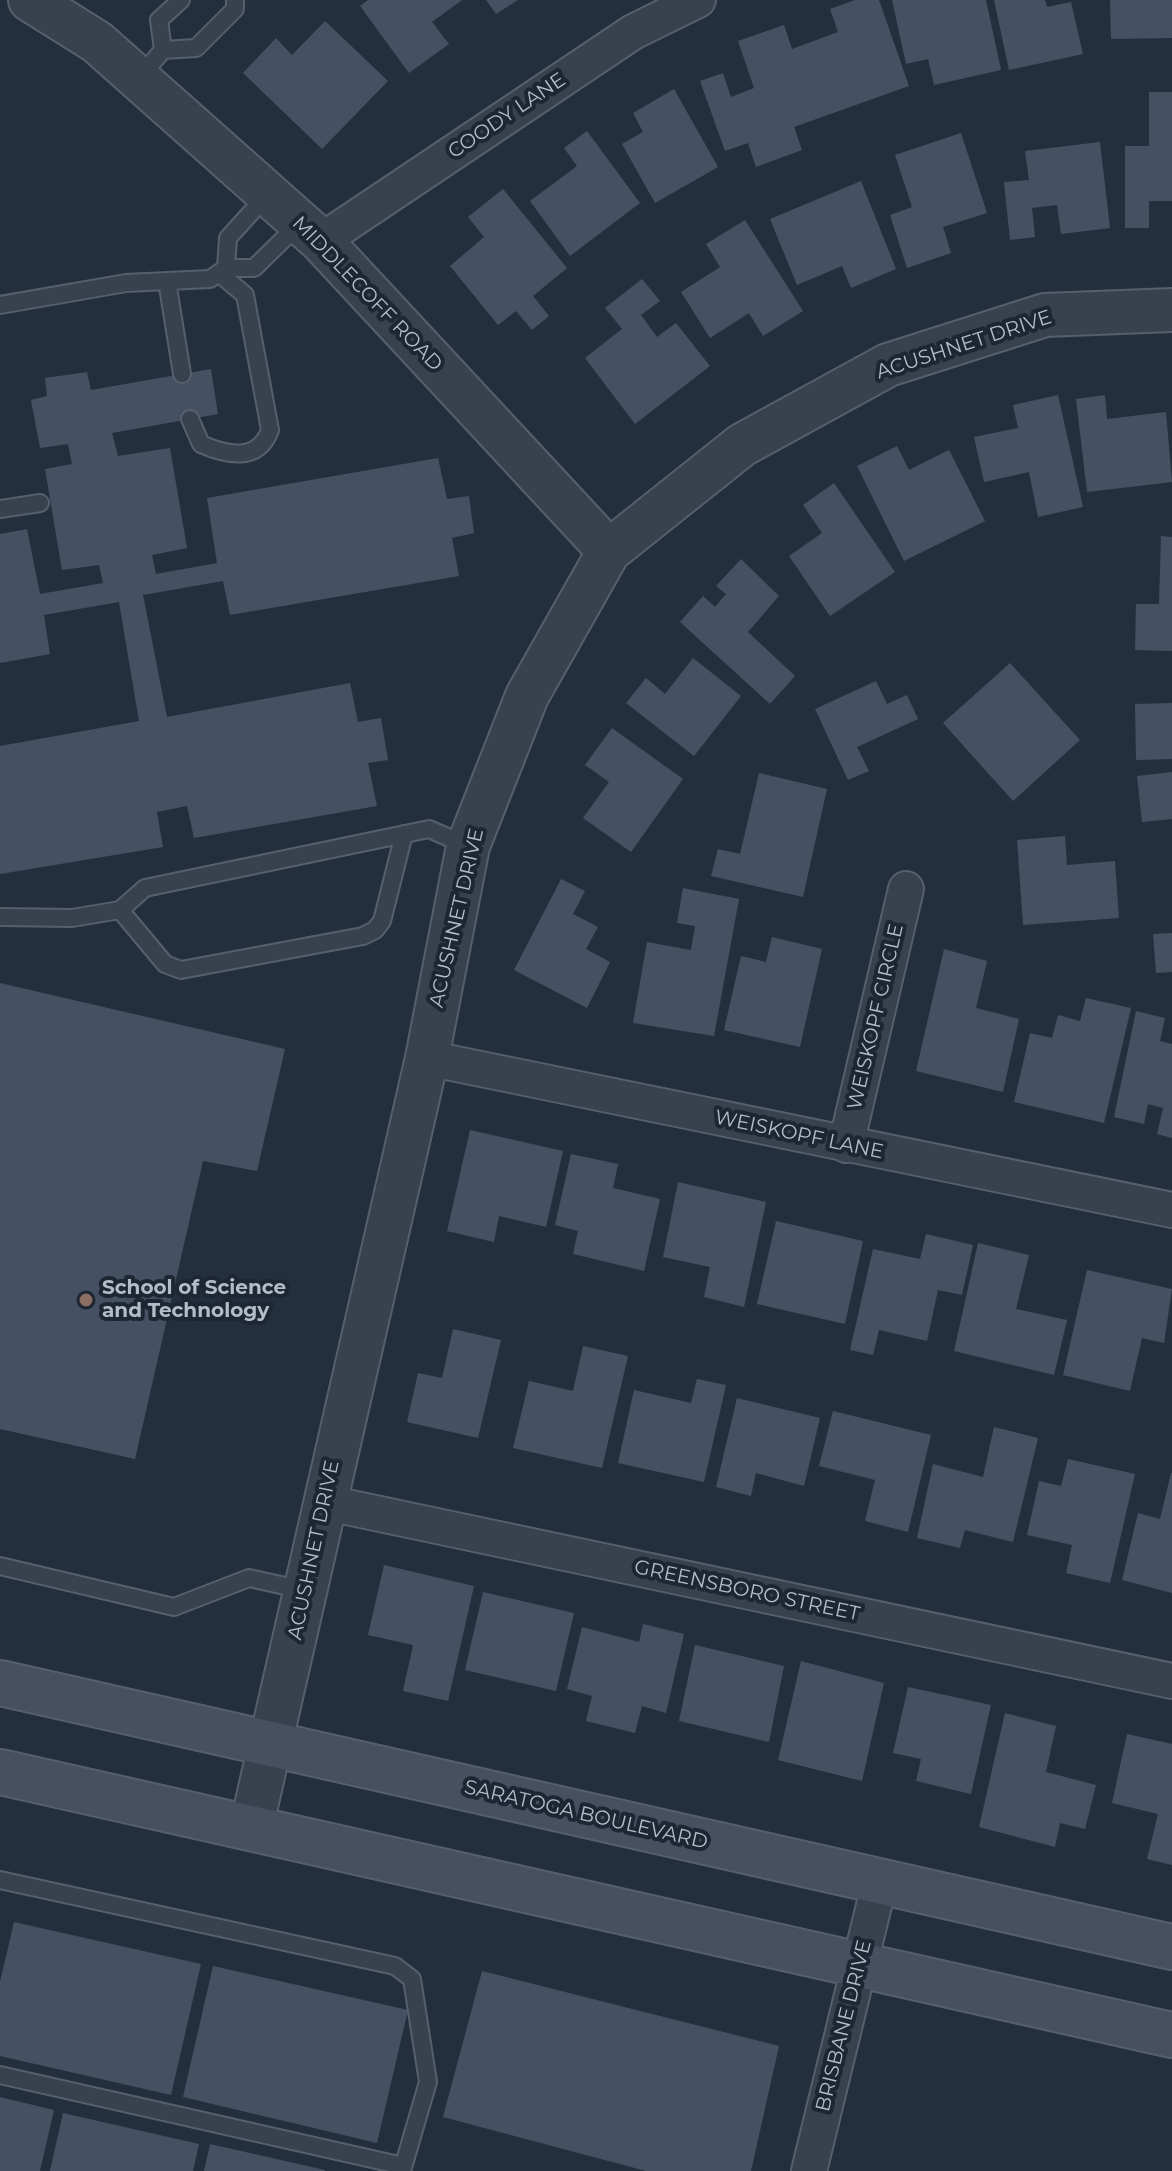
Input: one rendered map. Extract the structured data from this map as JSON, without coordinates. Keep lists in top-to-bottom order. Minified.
{"streets":{"main road":["SARATOGA BOULEVARD"],"street":["COODY LANE","MIDDLECOFF ROAD","ACUSHNET DRIVE","WEISKOPF CIRCLE","WEISKOPF LANE","GREENSBORO STREET","BRISBANE DRIVE"]},"crossings":[["COODY LANE","MIDDLECOFF ROAD"],["MIDDLECOFF ROAD","ACUSHNET DRIVE"],["ACUSHNET DRIVE","WEISKOPF LANE"],["ACUSHNET DRIVE","GREENSBORO STREET"],["ACUSHNET DRIVE","SARATOGA BOULEVARD"],["WEISKOPF CIRCLE","WEISKOPF LANE"],["SARATOGA BOULEVARD","BRISBANE DRIVE"]],"places":["School of Science and Technology"]}
